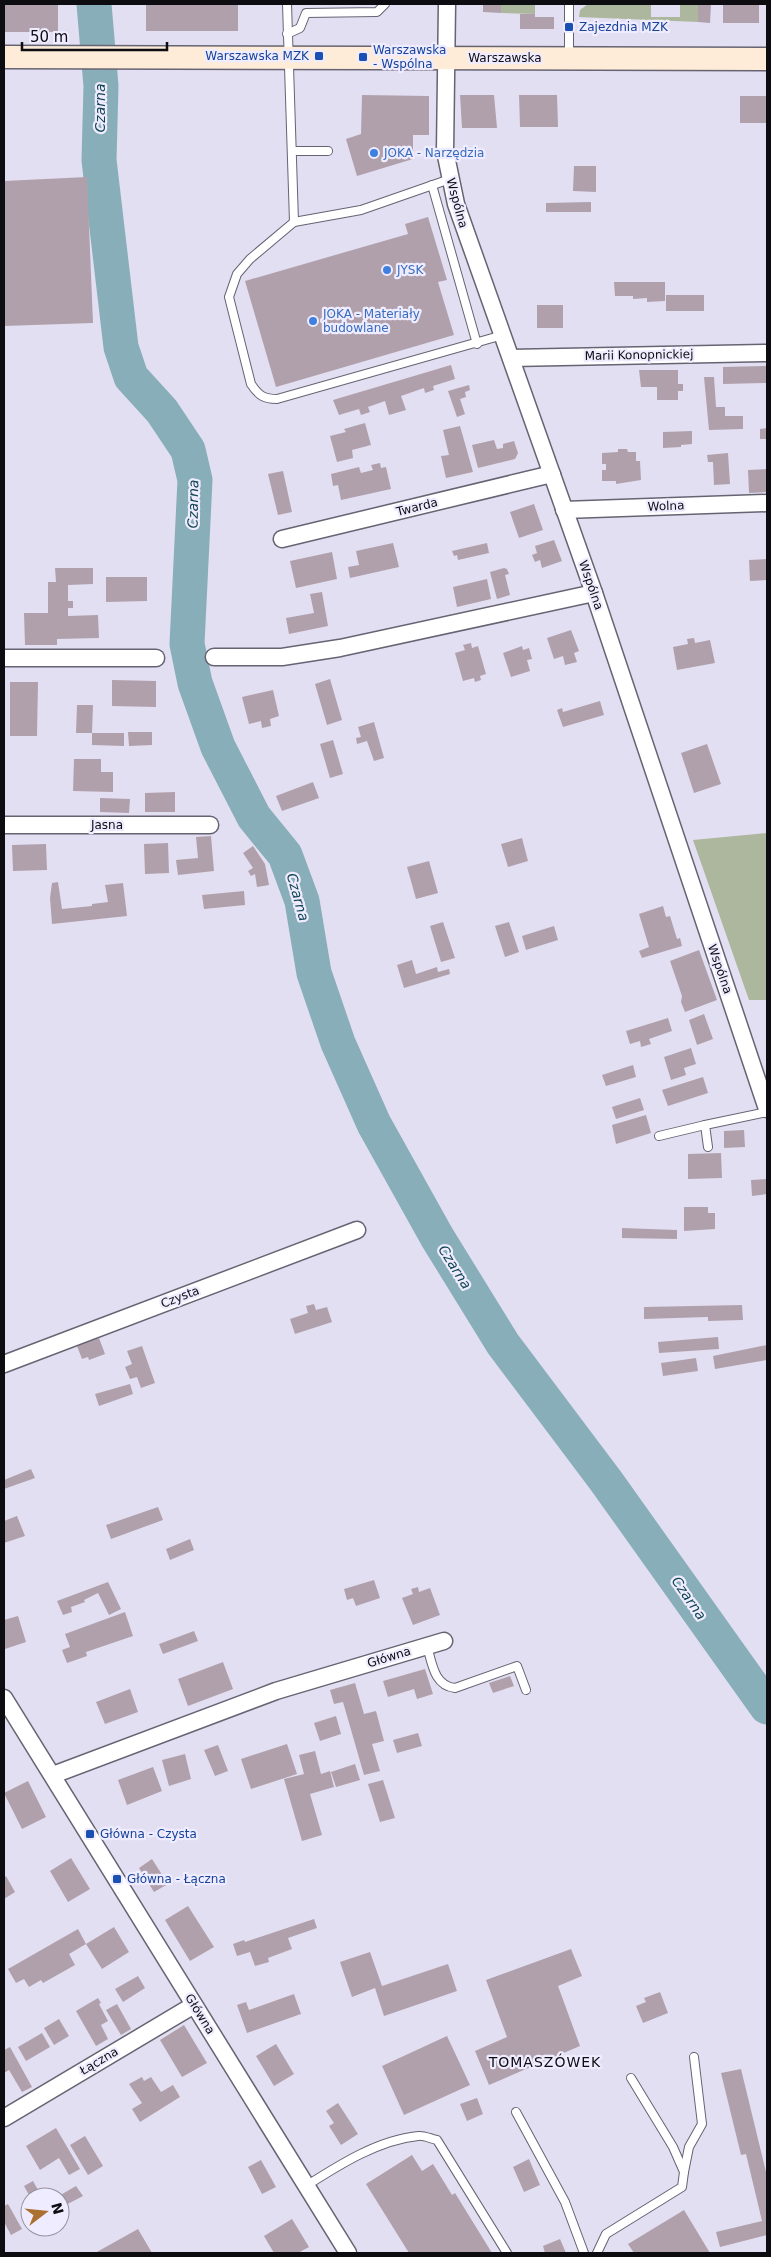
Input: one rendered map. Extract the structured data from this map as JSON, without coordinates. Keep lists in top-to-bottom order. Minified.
{"streets":{"main road":["Warszawska"],"street":["Wspólna","Marii Konopnickiej","Wolna","Twarda","Jasna","Czysta","Główna","Łączna"]},"crossings":[["Warszawska","Wspólna"],["Wspólna","Marii Konopnickiej"],["Wspólna","Wolna"],["Wspólna","Twarda"],["Główna","Łączna"]],"districts":["TOMASZÓWEK"],"water":["Czarna"],"places":{"transit":["Zajezdnia MZK","Warszawska MZK","Warszawska - Wspólna","Główna - Czysta","Główna - Łączna"],"other":["JOKA - Narzędzia","JYSK","JOKA - Materiały budowlane"]},"scale_bar":"50 m","north":"right"}
